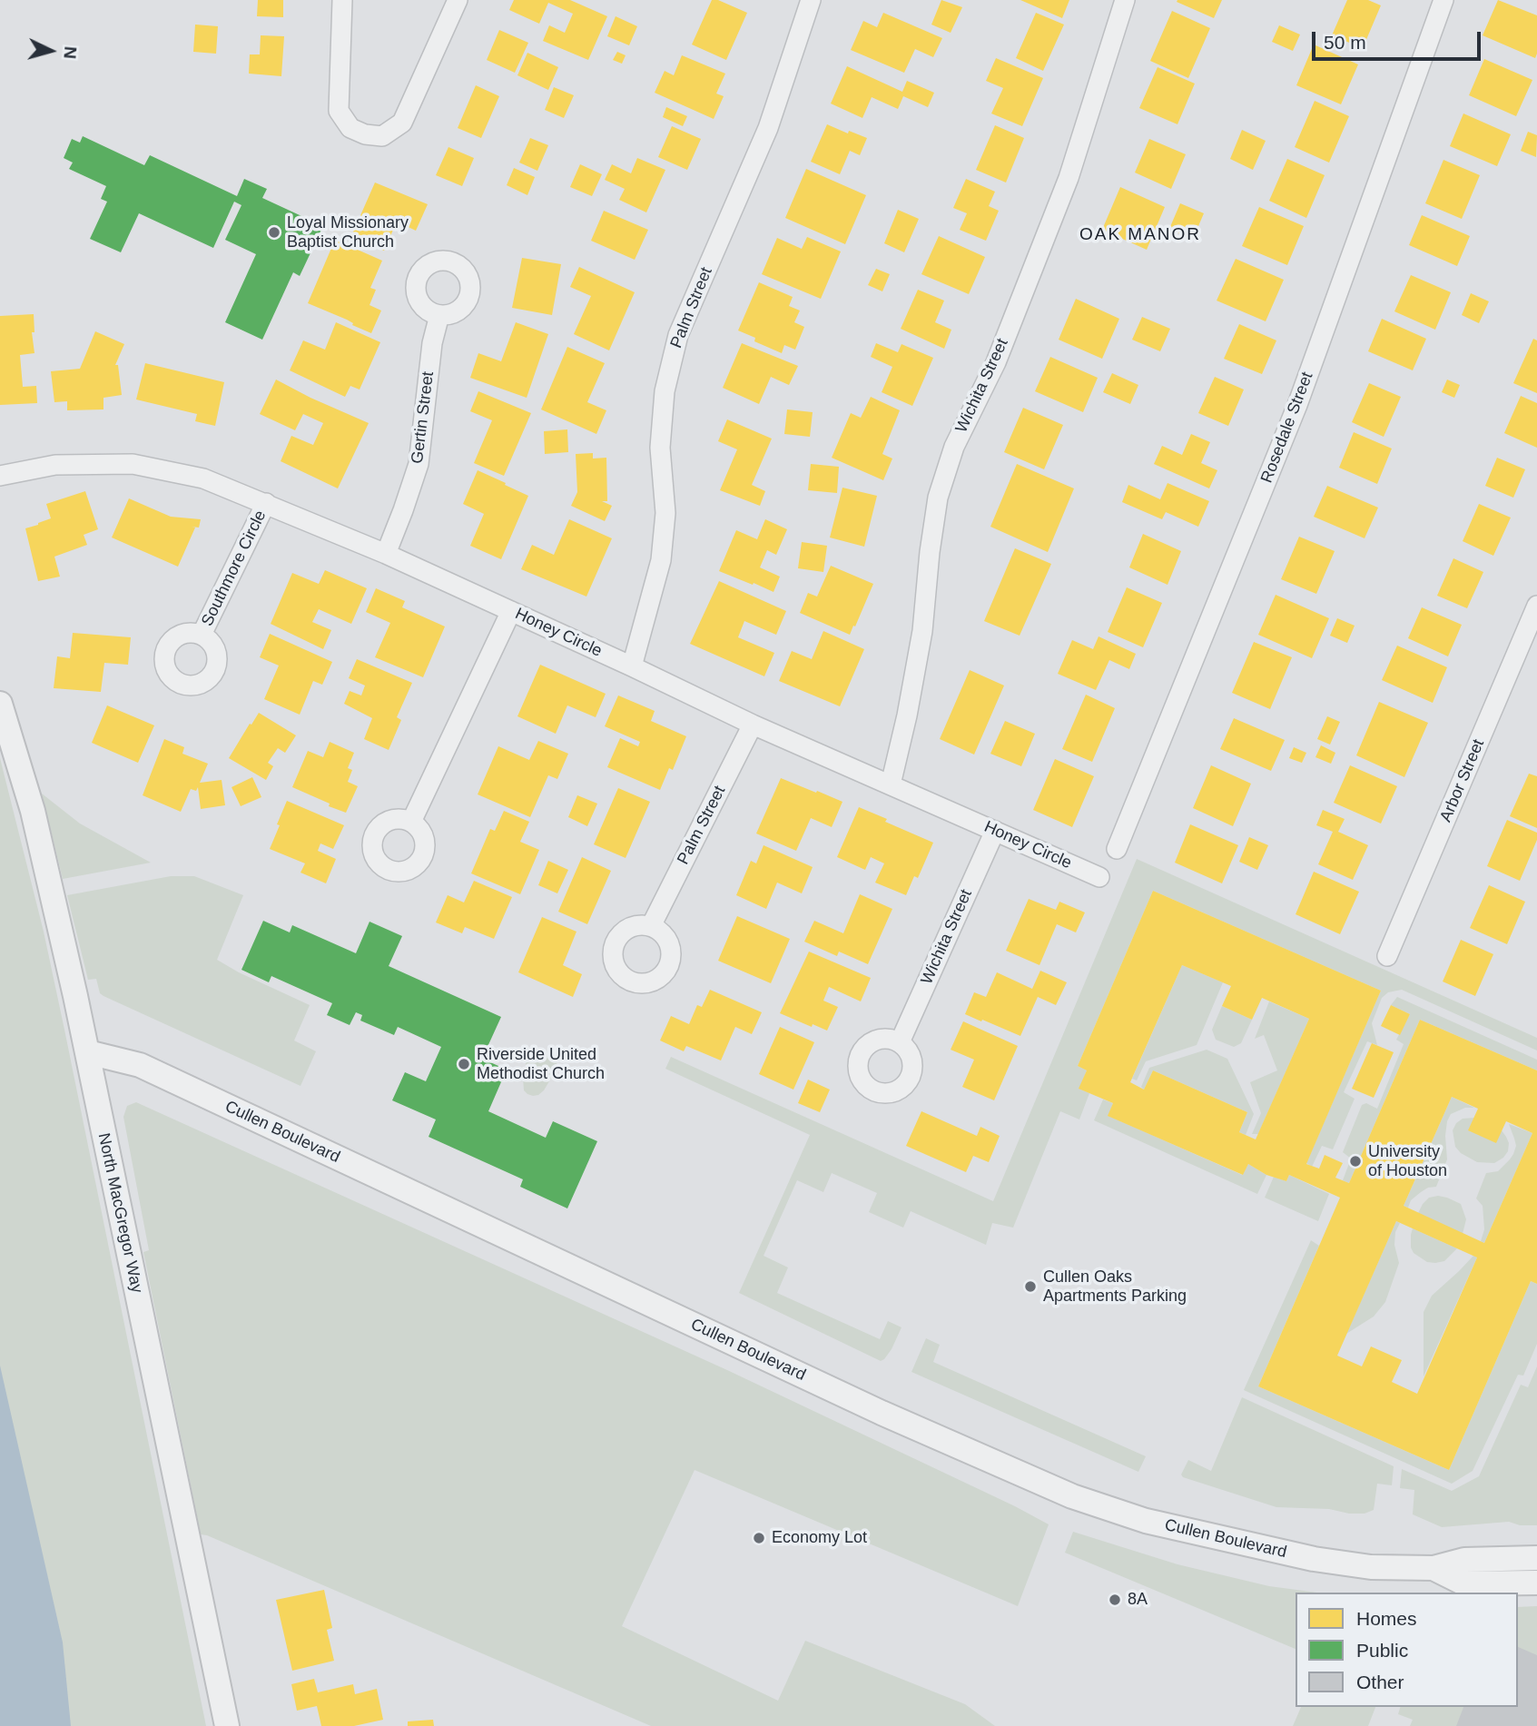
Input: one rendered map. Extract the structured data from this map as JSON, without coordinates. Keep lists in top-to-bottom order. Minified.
{"streets":{"street":["Palm Street","Wichita Street","Gertin Street","Rosedale Street","Southmore Circle","Honey Circle","Arbor Street","Cullen Boulevard","North MacGregor Way"]},"crossings":[["Palm Street","Honey Circle"],["Wichita Street","Honey Circle"],["Gertin Street","Honey Circle"],["Southmore Circle","Honey Circle"],["Cullen Boulevard","North MacGregor Way"]],"districts":["OAK MANOR"],"places":["Loyal Missionary Baptist Church","Riverside United Methodist Church","University of Houston","Cullen Oaks Apartments Parking","Economy Lot","8A"],"legend":["Homes","Public","Other"],"scale_bar":"50 m","north":"right"}
